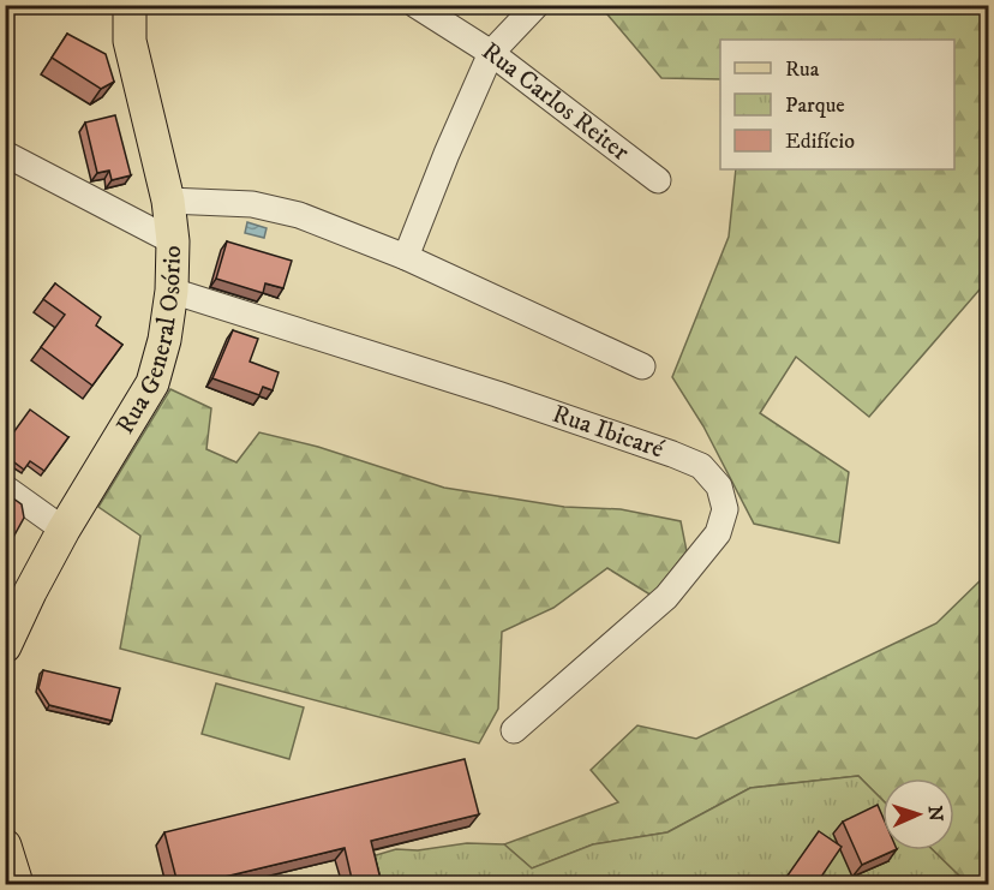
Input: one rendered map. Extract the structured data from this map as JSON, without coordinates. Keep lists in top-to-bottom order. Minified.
{"streets":{"main road":["Rua General Osório"],"street":["Rua Carlos Reiter","Rua Ibicaré"]},"crossings":[["Rua General Osório","Rua Ibicaré"]],"legend":["Rua","Parque","Edifício"],"north":"right"}
